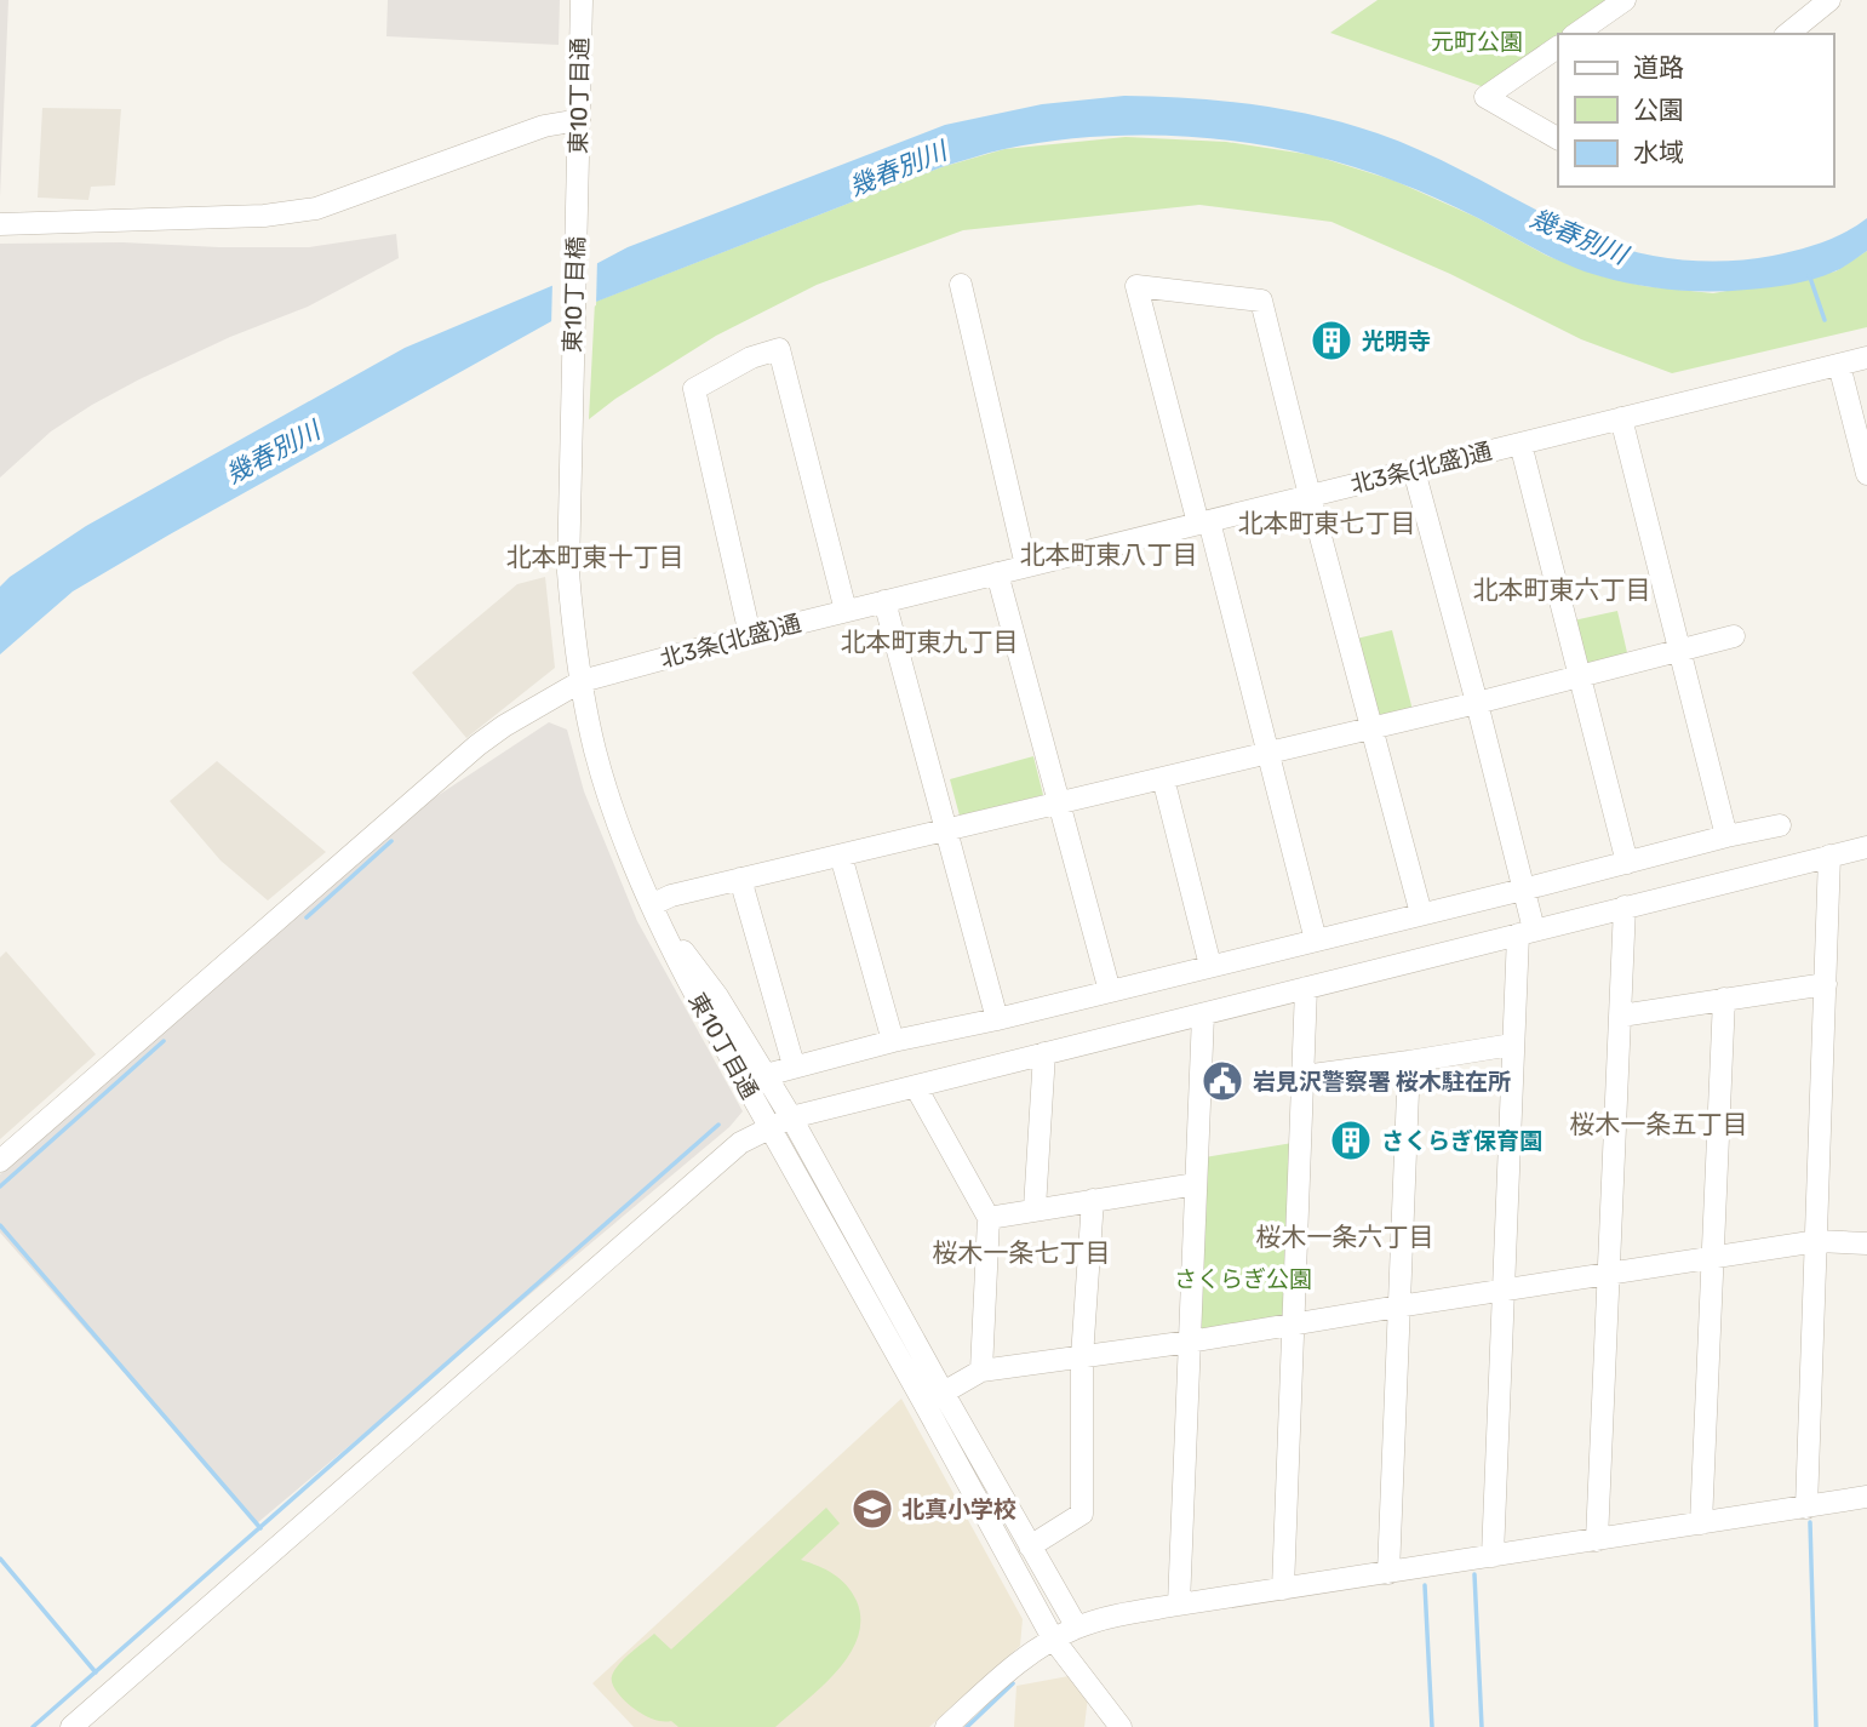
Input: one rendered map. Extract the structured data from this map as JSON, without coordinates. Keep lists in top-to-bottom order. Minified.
{"streets":{"street":["東10丁目通","東10丁目橋","北3条(北盛)通"]},"crossings":[["東10丁目通","東10丁目橋"],["東10丁目通","北3条(北盛)通"]],"districts":["北本町東七丁目","北本町東八丁目","北本町東十丁目","北本町東六丁目","北本町東九丁目","桜木一条五丁目","桜木一条六丁目","桜木一条七丁目"],"water":["幾春別川"],"parks":["元町公園","さくらぎ公園"],"places":{"building":["光明寺","さくらぎ保育園"],"public building":["岩見沢警察署 桜木駐在所"],"school or university":["北真小学校"]},"legend":["道路","公園","水域"]}
